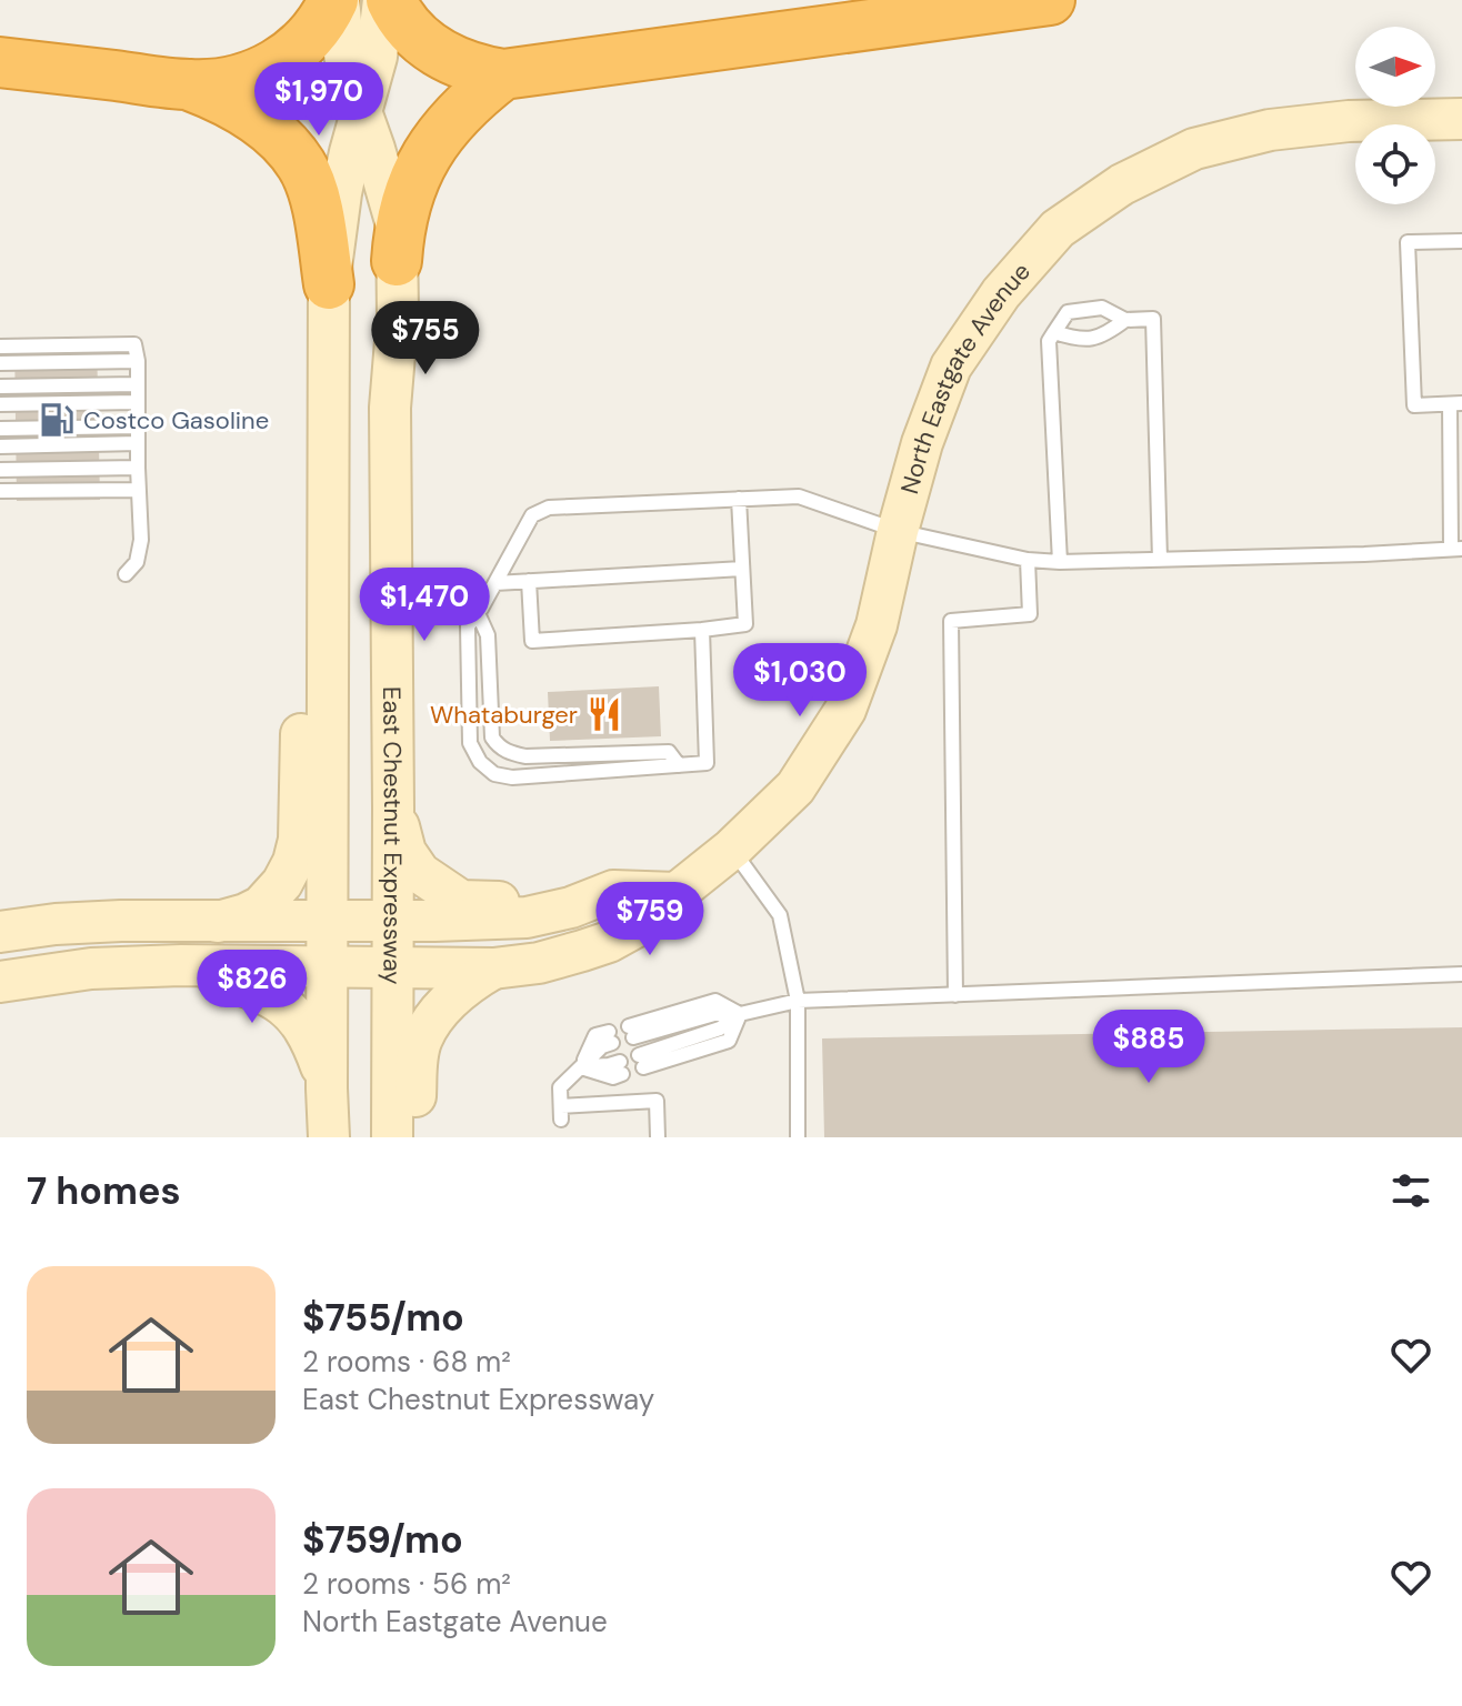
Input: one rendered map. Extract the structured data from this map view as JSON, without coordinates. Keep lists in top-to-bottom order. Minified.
{"streets":{"street":["North Eastgate Avenue","East Chestnut Expressway"]},"crossings":[["North Eastgate Avenue","East Chestnut Expressway"]],"places":{"fuel station":["Costco Gasoline"],"restaurant":["Whataburger"]},"north":"right","page":{"price":["$1,970","$755","$1,470","$1,030","$759","$826","$885"],"heading":"7 homes","list":[{"name":"$755/mo","note":"2 rooms · 68 m² · East Chestnut Expressway"},{"name":"$759/mo","note":"2 rooms · 56 m² · North Eastgate Avenue"}]}}
